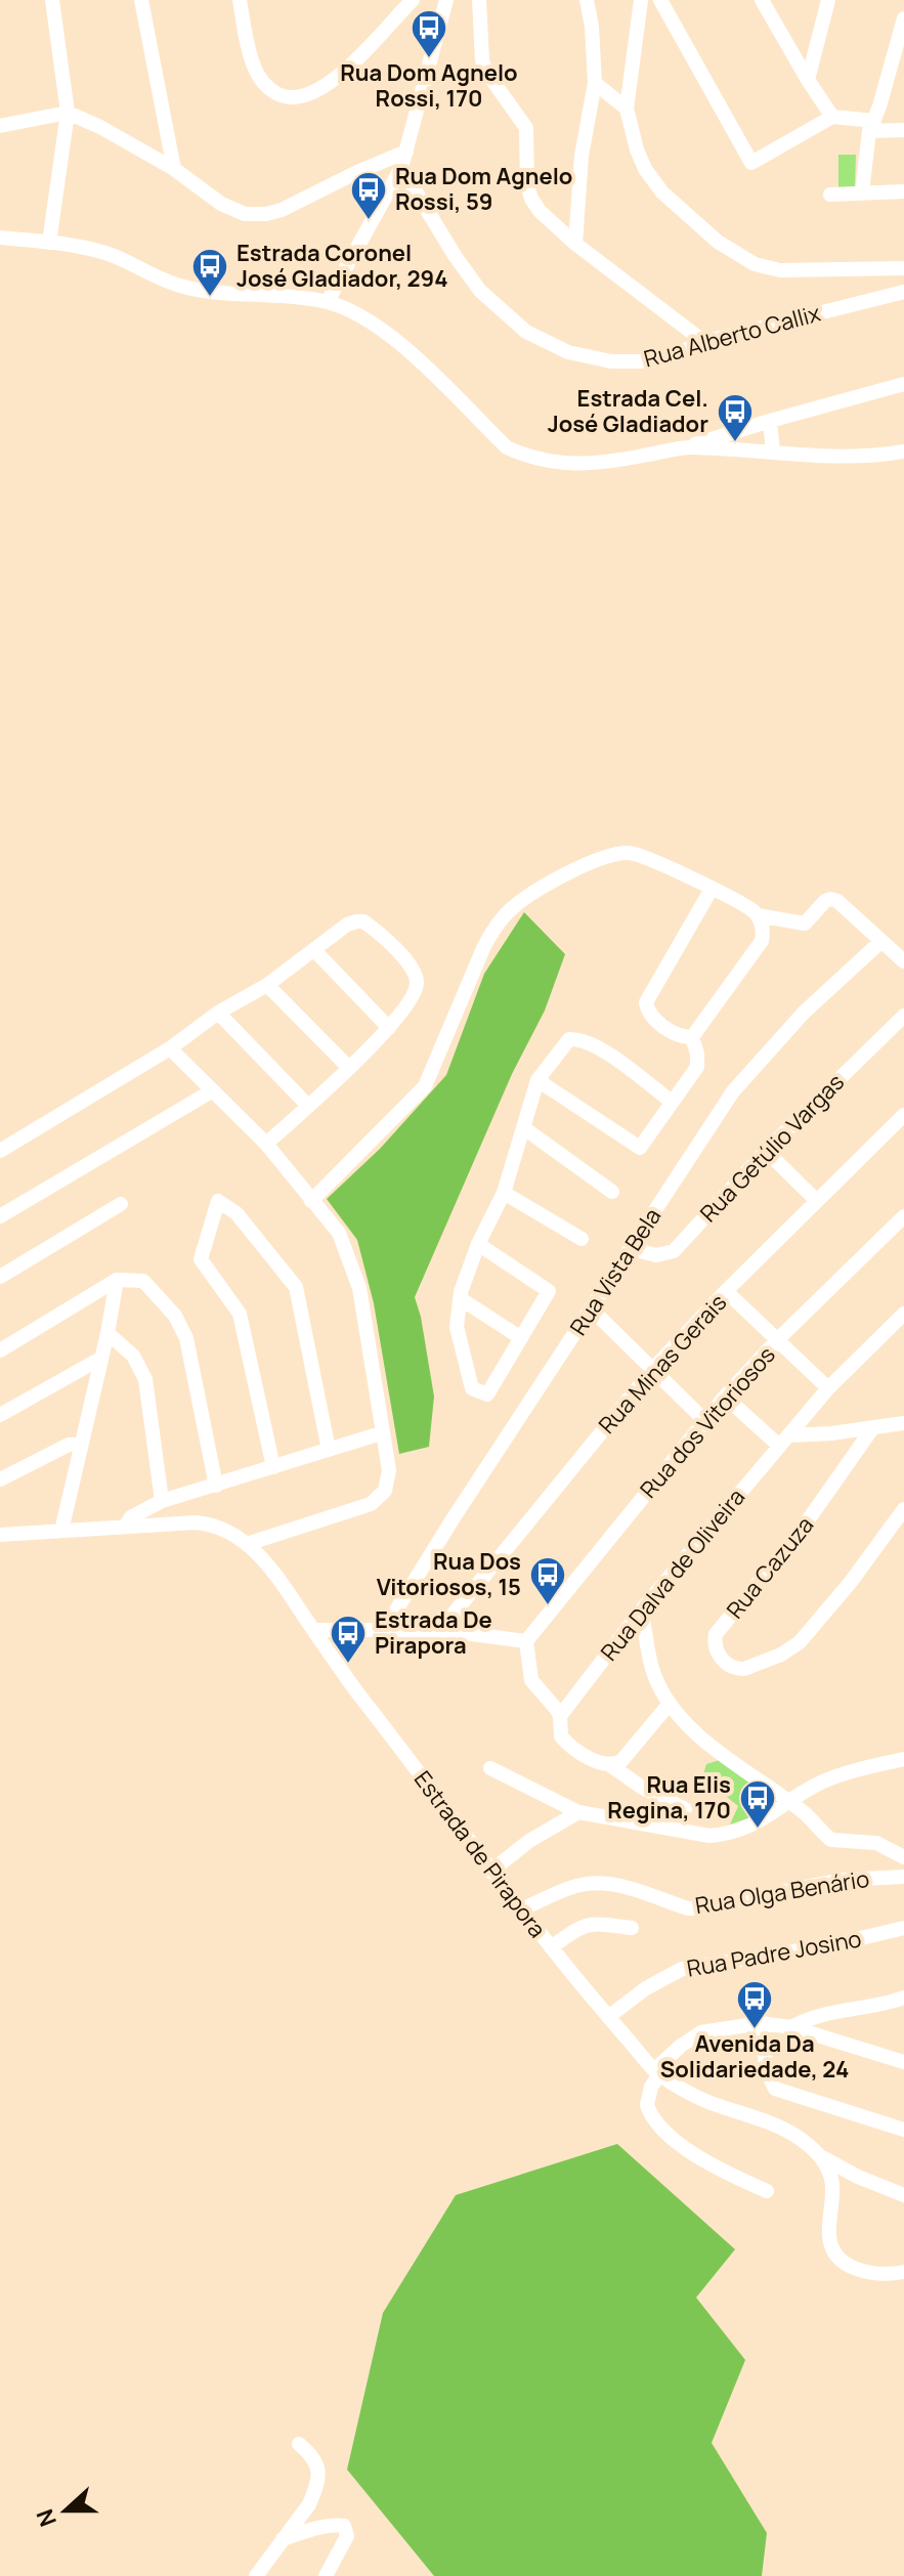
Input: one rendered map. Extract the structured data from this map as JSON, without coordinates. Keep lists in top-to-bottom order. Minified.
{"streets":{"street":["Rua Alberto Callix","Rua Getúlio Vargas","Rua Vista Bela","Rua Minas Gerais","Rua dos Vitoriosos","Rua Cazuza","Rua Dalva de Oliveira","Estrada de Pirapora","Rua Olga Benário","Rua Padre Josino"]},"crossings":[["Rua Getúlio Vargas","Rua Vista Bela"],["Estrada de Pirapora","Rua Olga Benário"],["Estrada de Pirapora","Rua Padre Josino"]],"places":{"bus stop":["Rua Dom Agnelo Rossi, 170","Rua Dom Agnelo Rossi, 59","Estrada Coronel José Gladiador, 294","Estrada Cel. José Gladiador","Rua Dos Vitoriosos, 15","Estrada De Pirapora","Rua Elis Regina, 170","Avenida Da Solidariedade, 24"]},"north":"left"}
